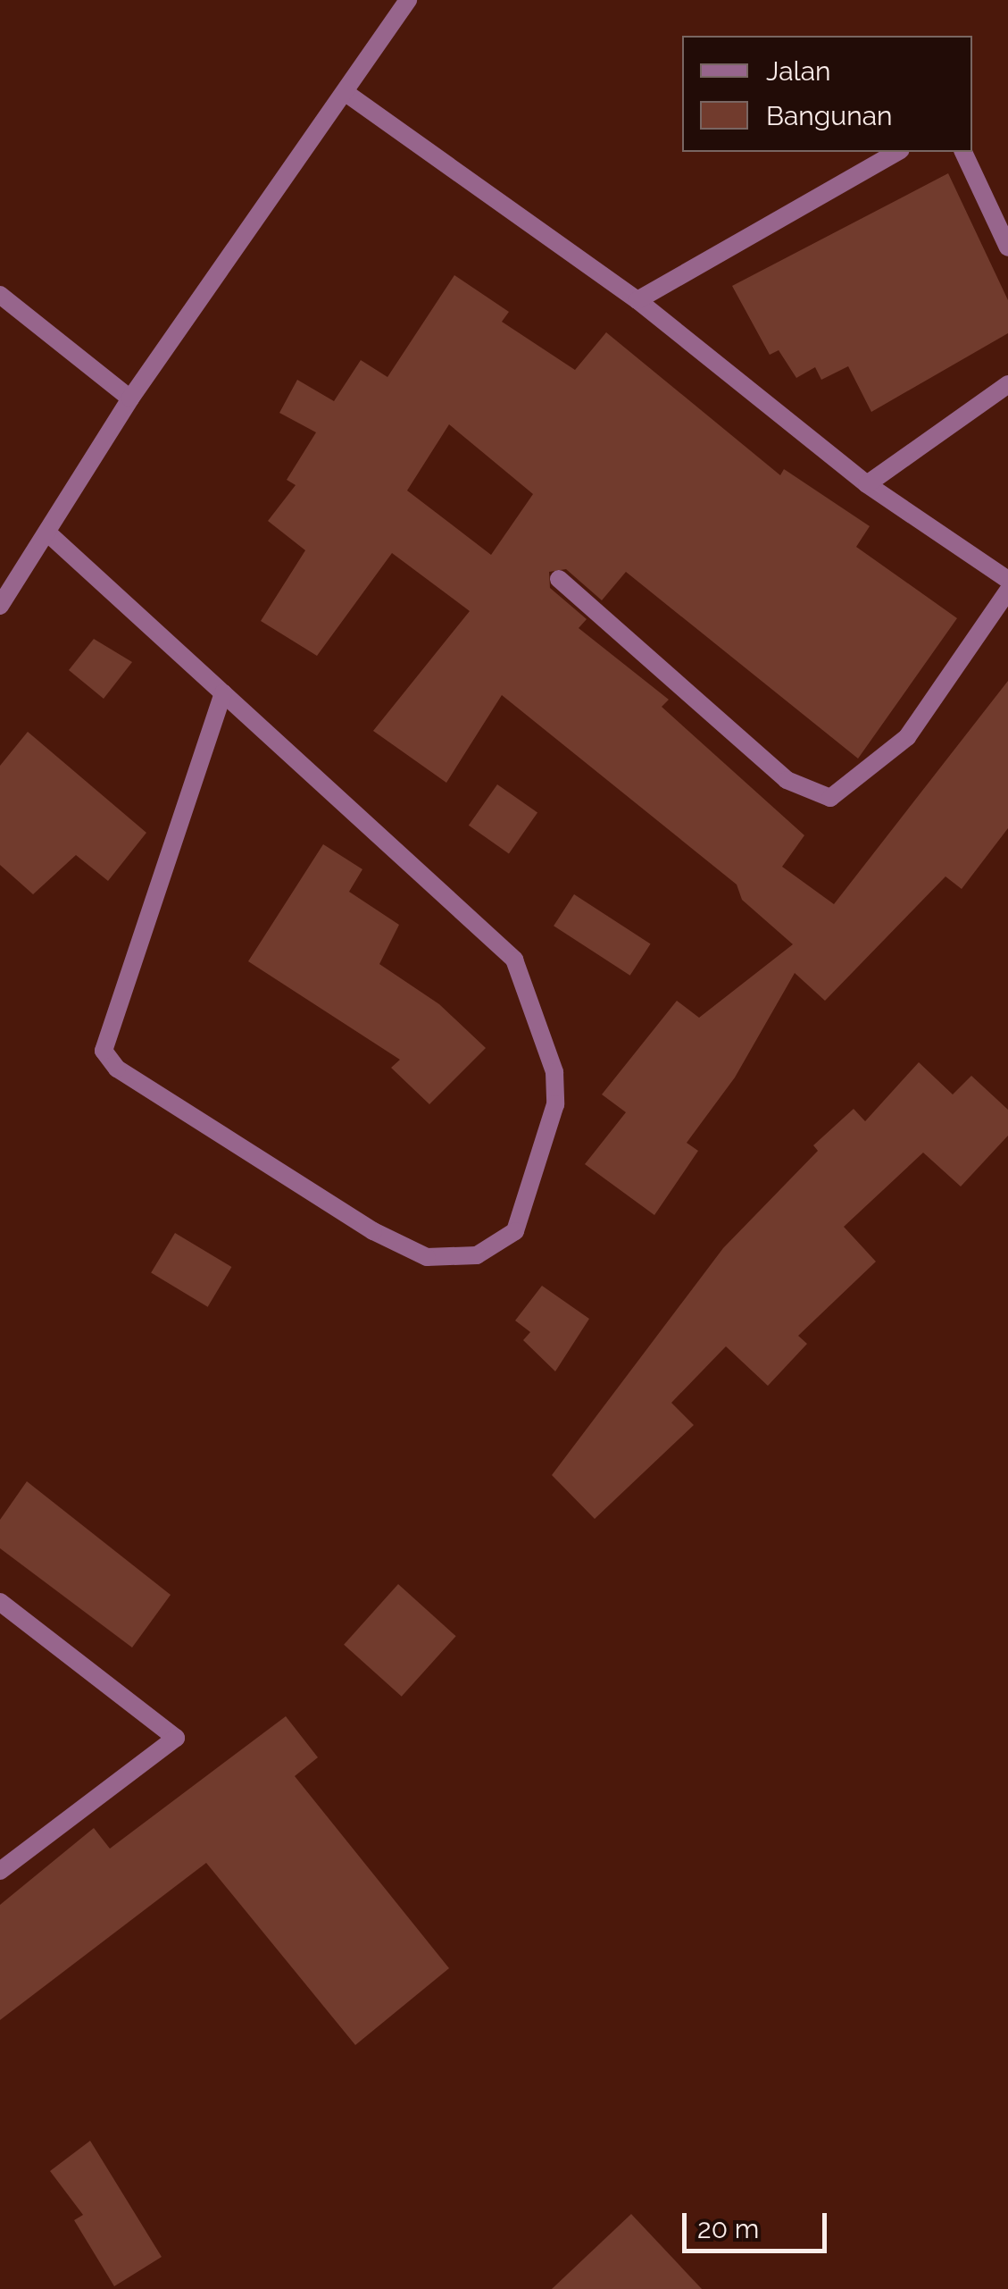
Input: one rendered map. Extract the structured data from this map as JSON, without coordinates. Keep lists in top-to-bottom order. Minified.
{"legend":["Jalan","Bangunan"],"scale_bar":"20 m"}
